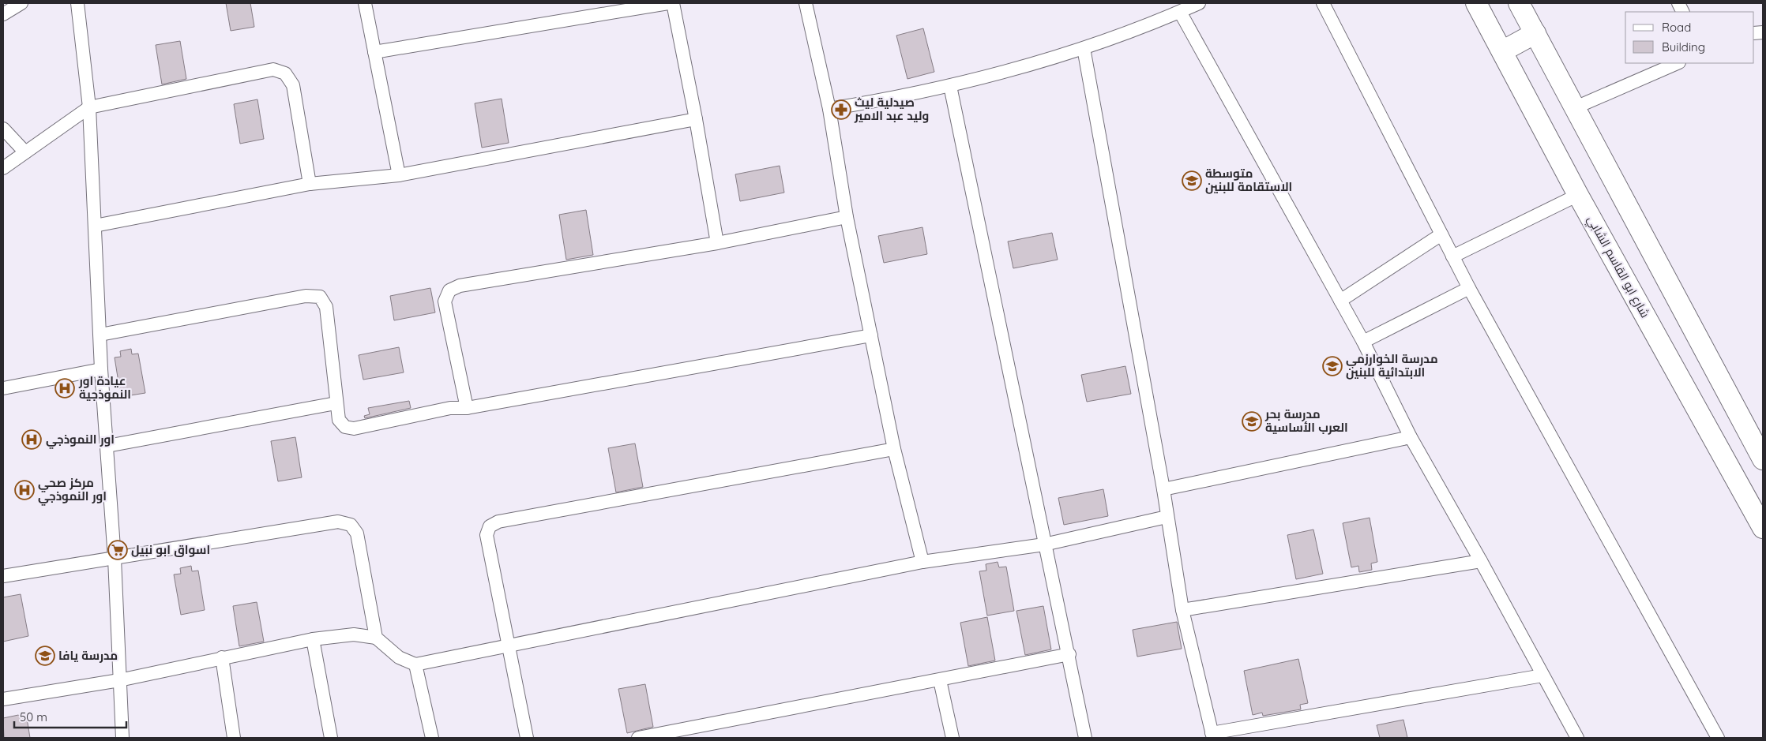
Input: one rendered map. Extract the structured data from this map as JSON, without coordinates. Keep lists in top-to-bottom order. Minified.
{"streets":{"main road":["شارع ابو القاسم الشابي"]},"places":{"pharmacy":["صيدلية ليث وليد عبد الامير"],"school or university":["متوسطة الاستقامة للبنين","مدرسة الخوارزمي الابتدائية للبنين","مدرسة بحر العرب الأساسية","مدرسة يافا"],"hospital":["عيادة اور النموذجية","اور النموذجي","مركز صحي اور النموذجي"],"supermarket":["اسواق ابو نبيل"]},"legend":["Road","Building"],"scale_bar":"50 m"}
